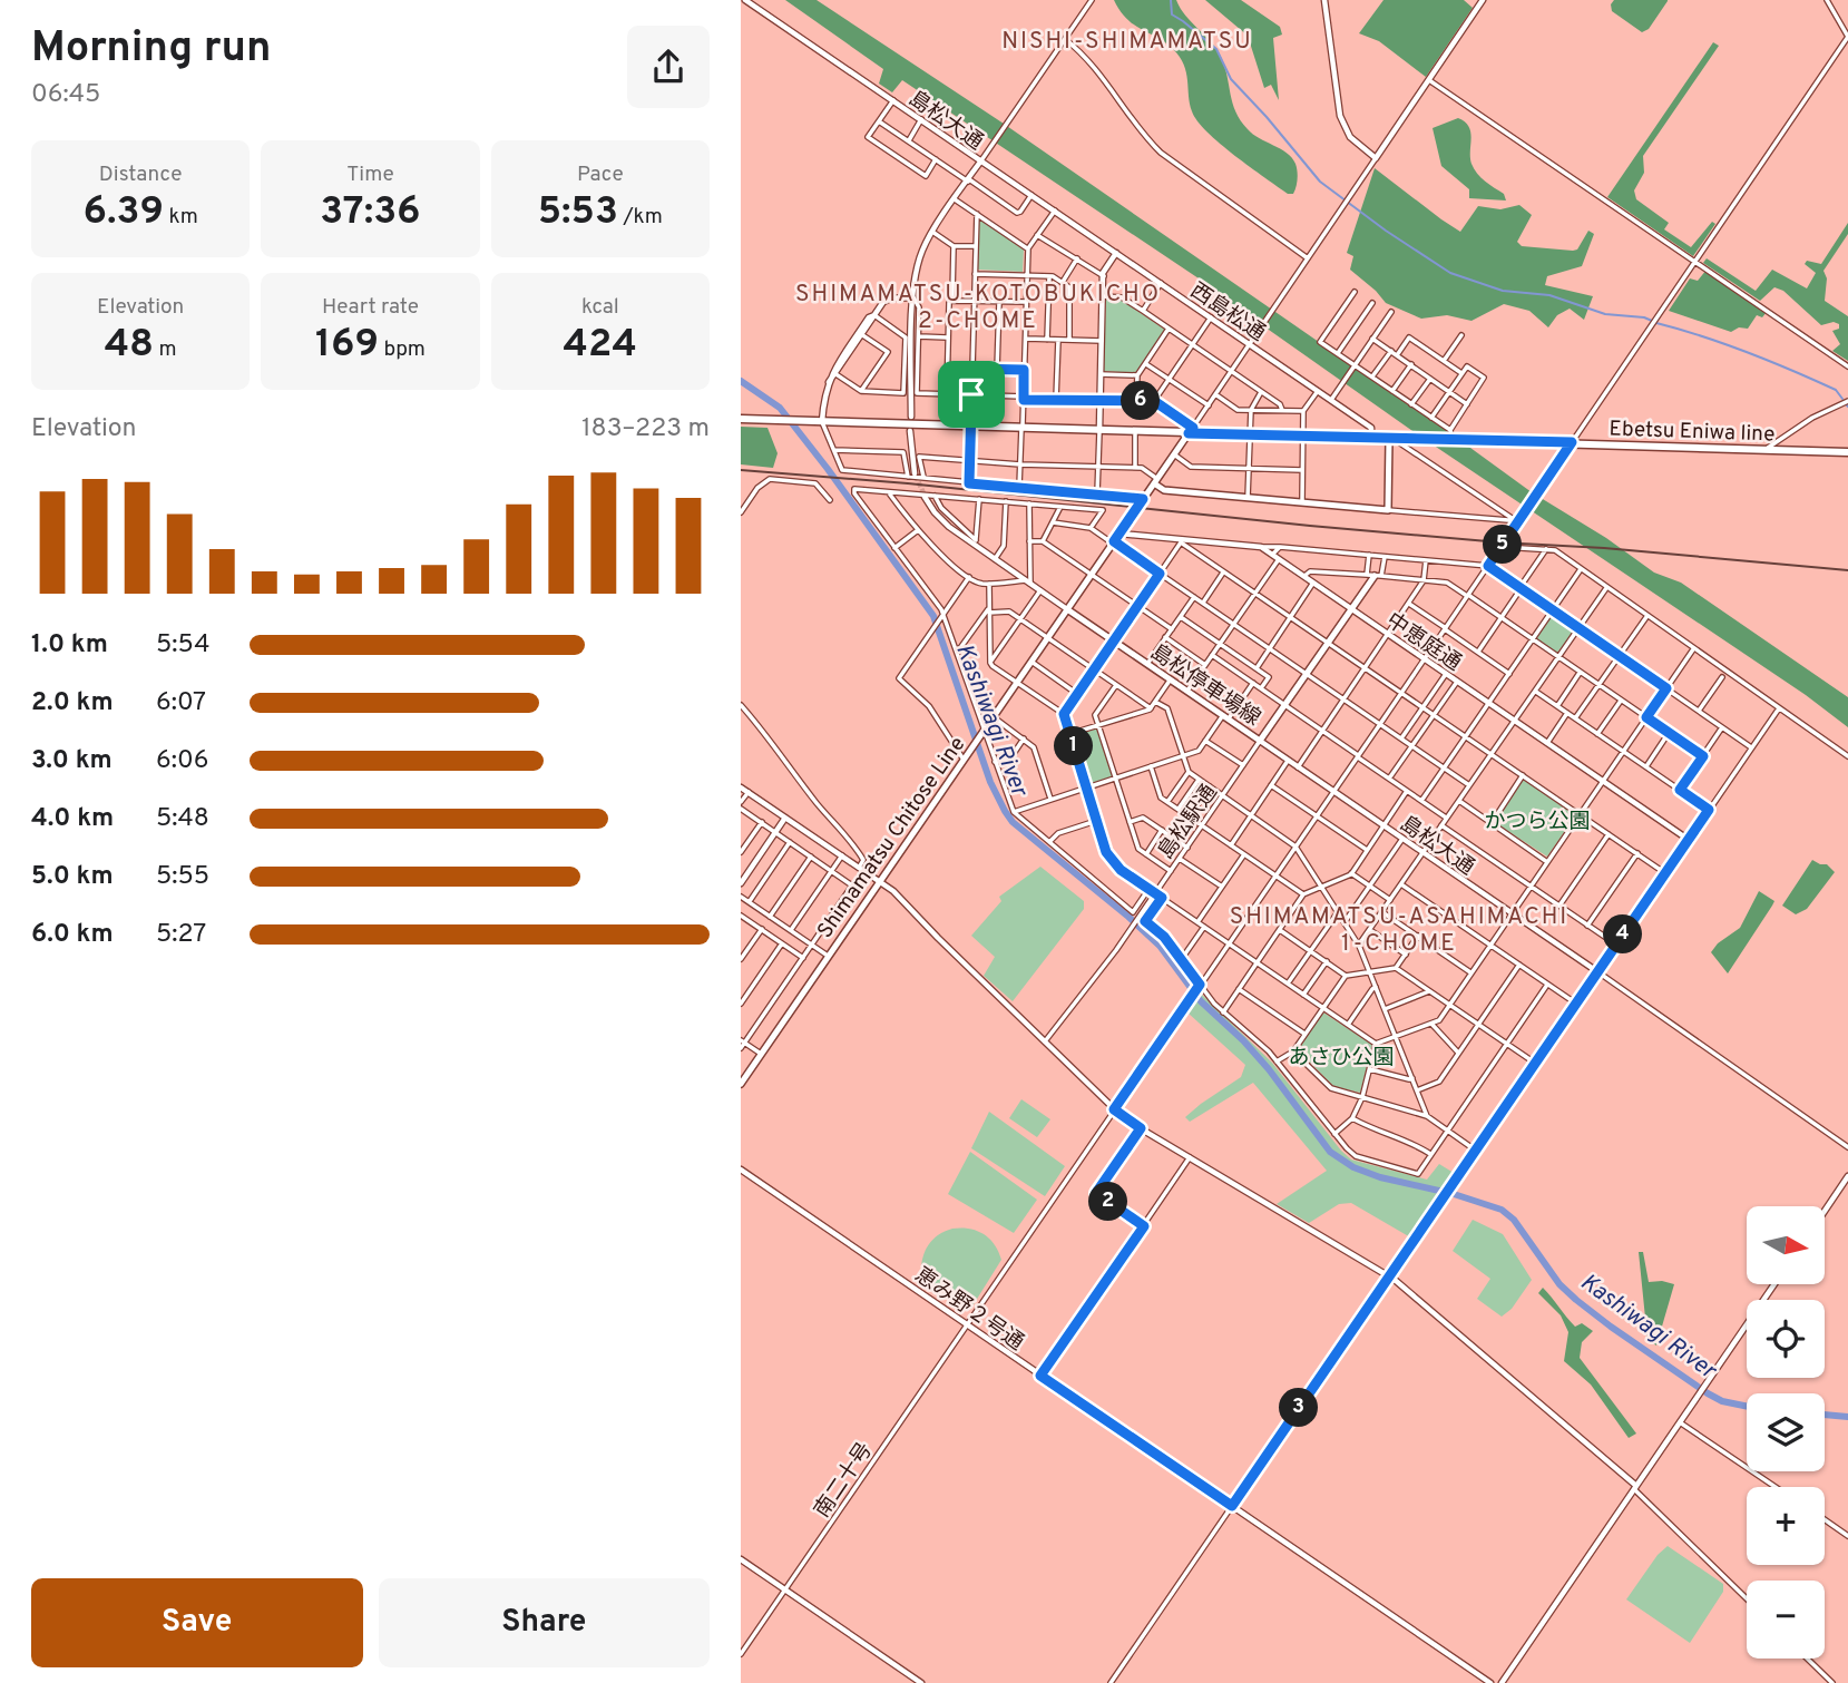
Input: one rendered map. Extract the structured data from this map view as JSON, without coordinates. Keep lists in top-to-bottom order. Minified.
{"streets":{"main road":["Ebetsu Eniwa line","島松停車場線","Shimamatsu Chitose Line"],"street":["島松大通","西島松通","中恵庭通","島松駅通","恵み野２号通","南二十号"]},"crossings":[["島松大通","西島松通"],["島松大通","島松停車場線"],["島松大通","島松駅通"],["島松大通","南二十号"],["西島松通","Ebetsu Eniwa line"],["Ebetsu Eniwa line","南二十号"],["中恵庭通","島松停車場線"],["中恵庭通","南二十号"],["島松停車場線","島松駅通"],["島松停車場線","Shimamatsu Chitose Line"],["恵み野２号通","南二十号"]],"districts":["NISHI-SHIMAMATSU","SHIMAMATSU-KOTOBUKICHO 2-CHOME","SHIMAMATSU-ASAHIMACHI 1-CHOME"],"water":["Kashiwagi River"],"parks":["かつら公園","あさひ公園"],"north":"right","page":{"heading":["Morning run","06:45"],"stats":[["Distance","6.39 km"],["Time","37:36"],["Pace","5:53 /km"],["Elevation","48 m"],["Heart rate","169 bpm"],["kcal","424"]],"pins":["6","5","1","4","2","3"],"chart":["Elevation","183–223 m"],"list":[{"name":"1.0 km","note":"5:54"},{"name":"2.0 km","note":"6:07"},{"name":"3.0 km","note":"6:06"},{"name":"4.0 km","note":"5:48"},{"name":"5.0 km","note":"5:55"},{"name":"6.0 km","note":"5:27"}],"map_buttons":["+","−"],"buttons":["Save","Share"]}}
